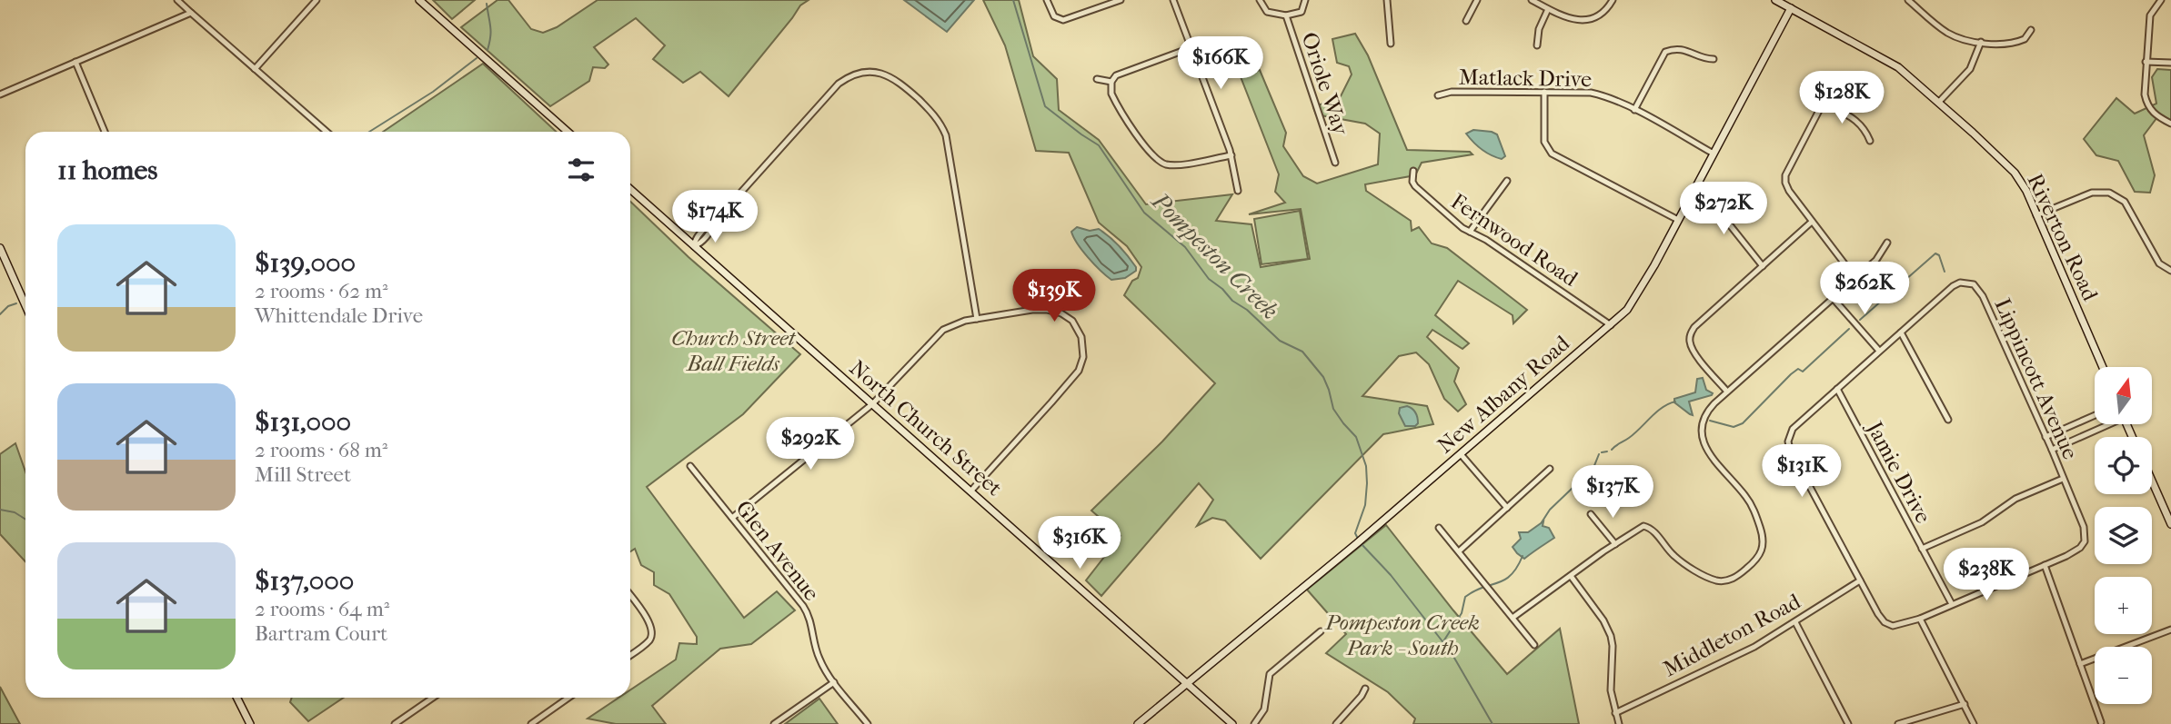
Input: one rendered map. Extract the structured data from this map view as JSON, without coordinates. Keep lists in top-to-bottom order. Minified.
{"streets":{"main road":["Riverton Road","New Albany Road","North Church Street"],"street":["Matlack Drive","Oriole Way","Fernwood Road","Lippincott Avenue","Jamie Drive","Glen Avenue","Middleton Road"]},"crossings":[["Matlack Drive","New Albany Road"],["Riverton Road","New Albany Road"],["Fernwood Road","New Albany Road"],["Lippincott Avenue","Jamie Drive"],["Lippincott Avenue","Middleton Road"],["New Albany Road","North Church Street"]],"water":["Pompeston Creek"],"parks":["Church Street Ball Fields","Pompeston Creek Park - South"],"north":"top","page":{"price":["$166K","$128K","$272K","$174K","$262K","$139K","$292K","$131K","$137K","$316K","$238K"],"heading":"11 homes","list":[{"name":"$139,000","note":"2 rooms · 62 m² · Whittendale Drive"},{"name":"$131,000","note":"2 rooms · 68 m² · Mill Street"},{"name":"$137,000","note":"2 rooms · 64 m² · Bartram Court"}],"map_buttons":["+","−"]}}
